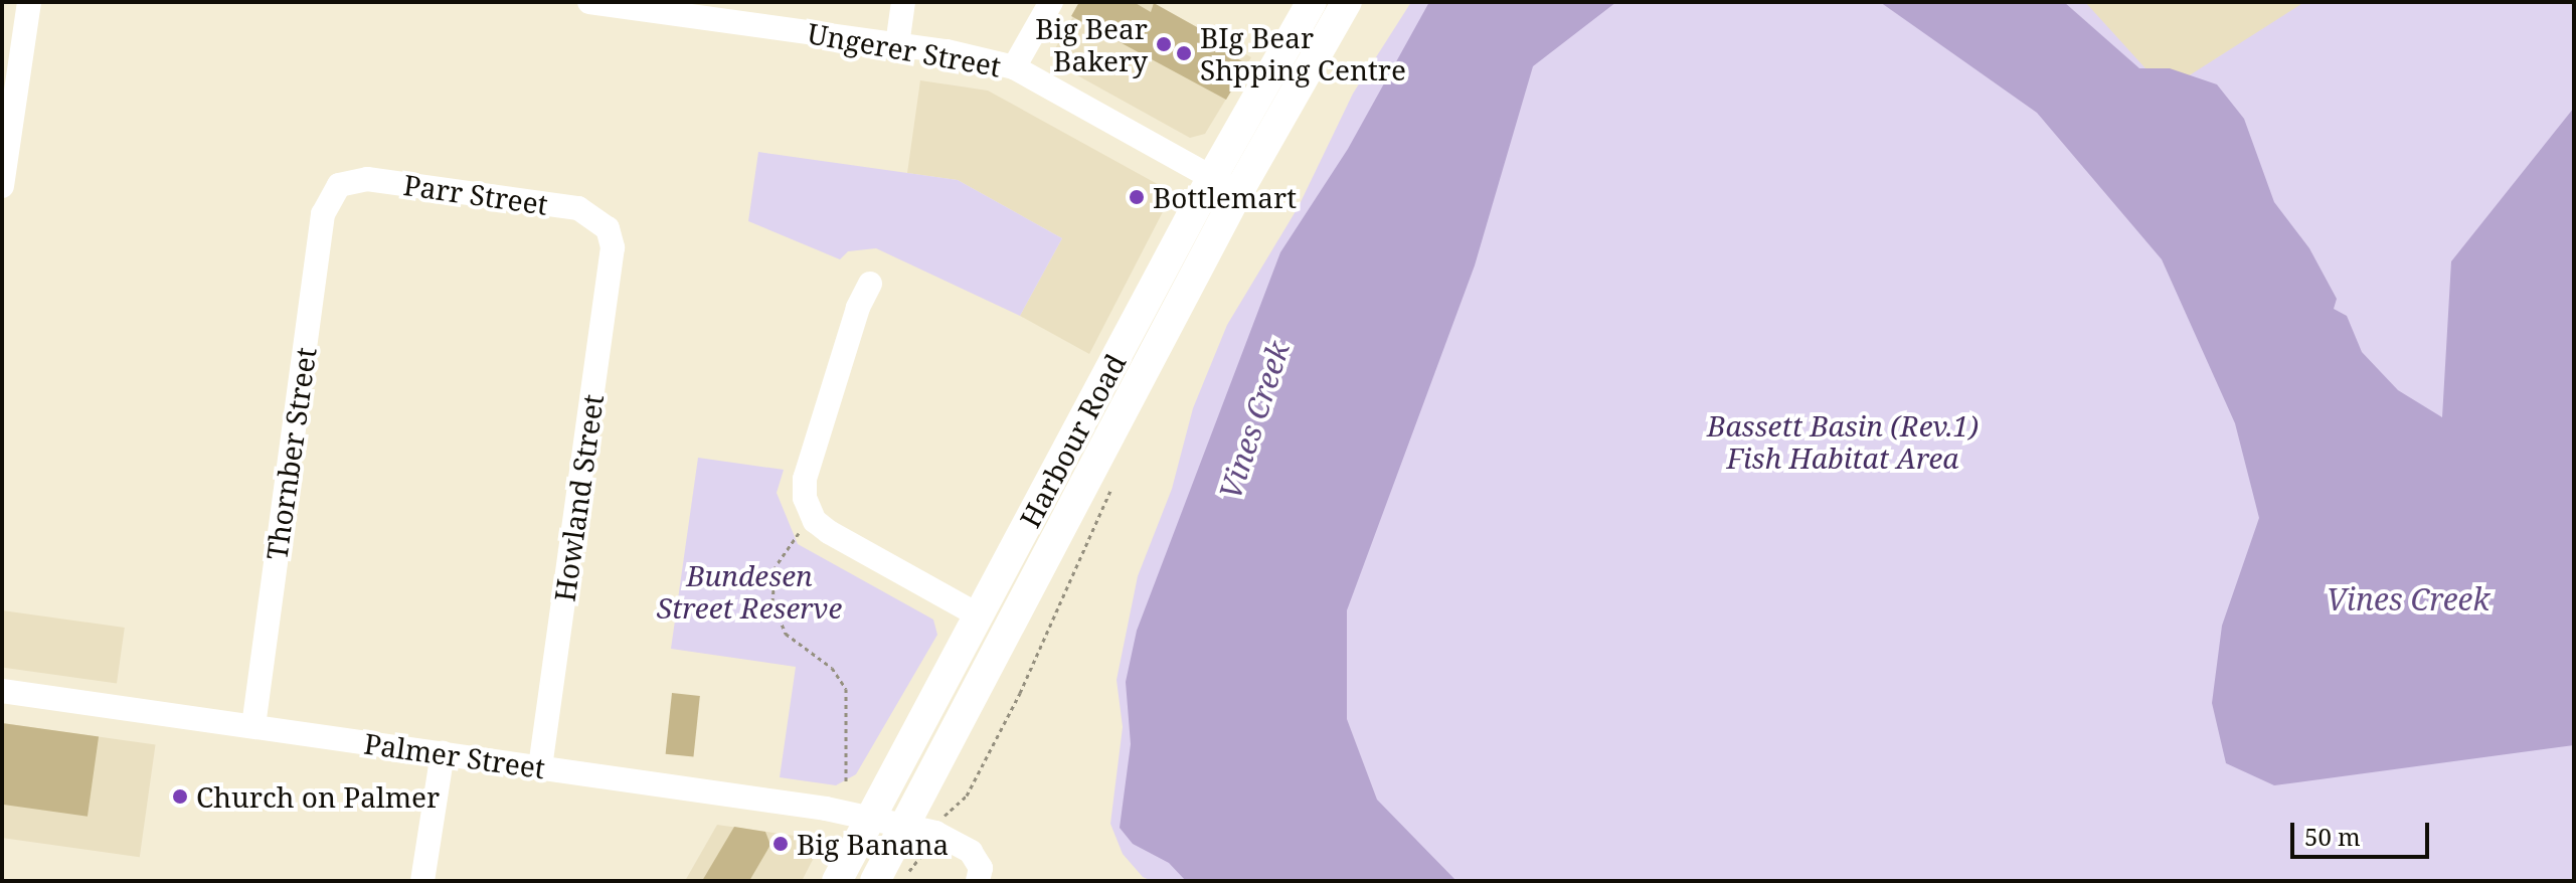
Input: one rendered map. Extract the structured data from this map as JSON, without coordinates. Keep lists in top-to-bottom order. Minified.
{"streets":{"main road":["Harbour Road"],"street":["Ungerer Street","Parr Street","Thornber Street","Howland Street","Palmer Street"]},"crossings":[["Ungerer Street","Harbour Road"],["Parr Street","Thornber Street"],["Parr Street","Howland Street"],["Harbour Road","Palmer Street"],["Thornber Street","Palmer Street"],["Howland Street","Palmer Street"]],"water":["Vines Creek"],"parks":["Bassett Basin (Rev.1) Fish Habitat Area","Bundesen Street Reserve"],"places":["Big Bear Bakery","BIg Bear Shpping Centre","Bottlemart","Church on Palmer","Big Banana"],"scale_bar":"50 m"}
